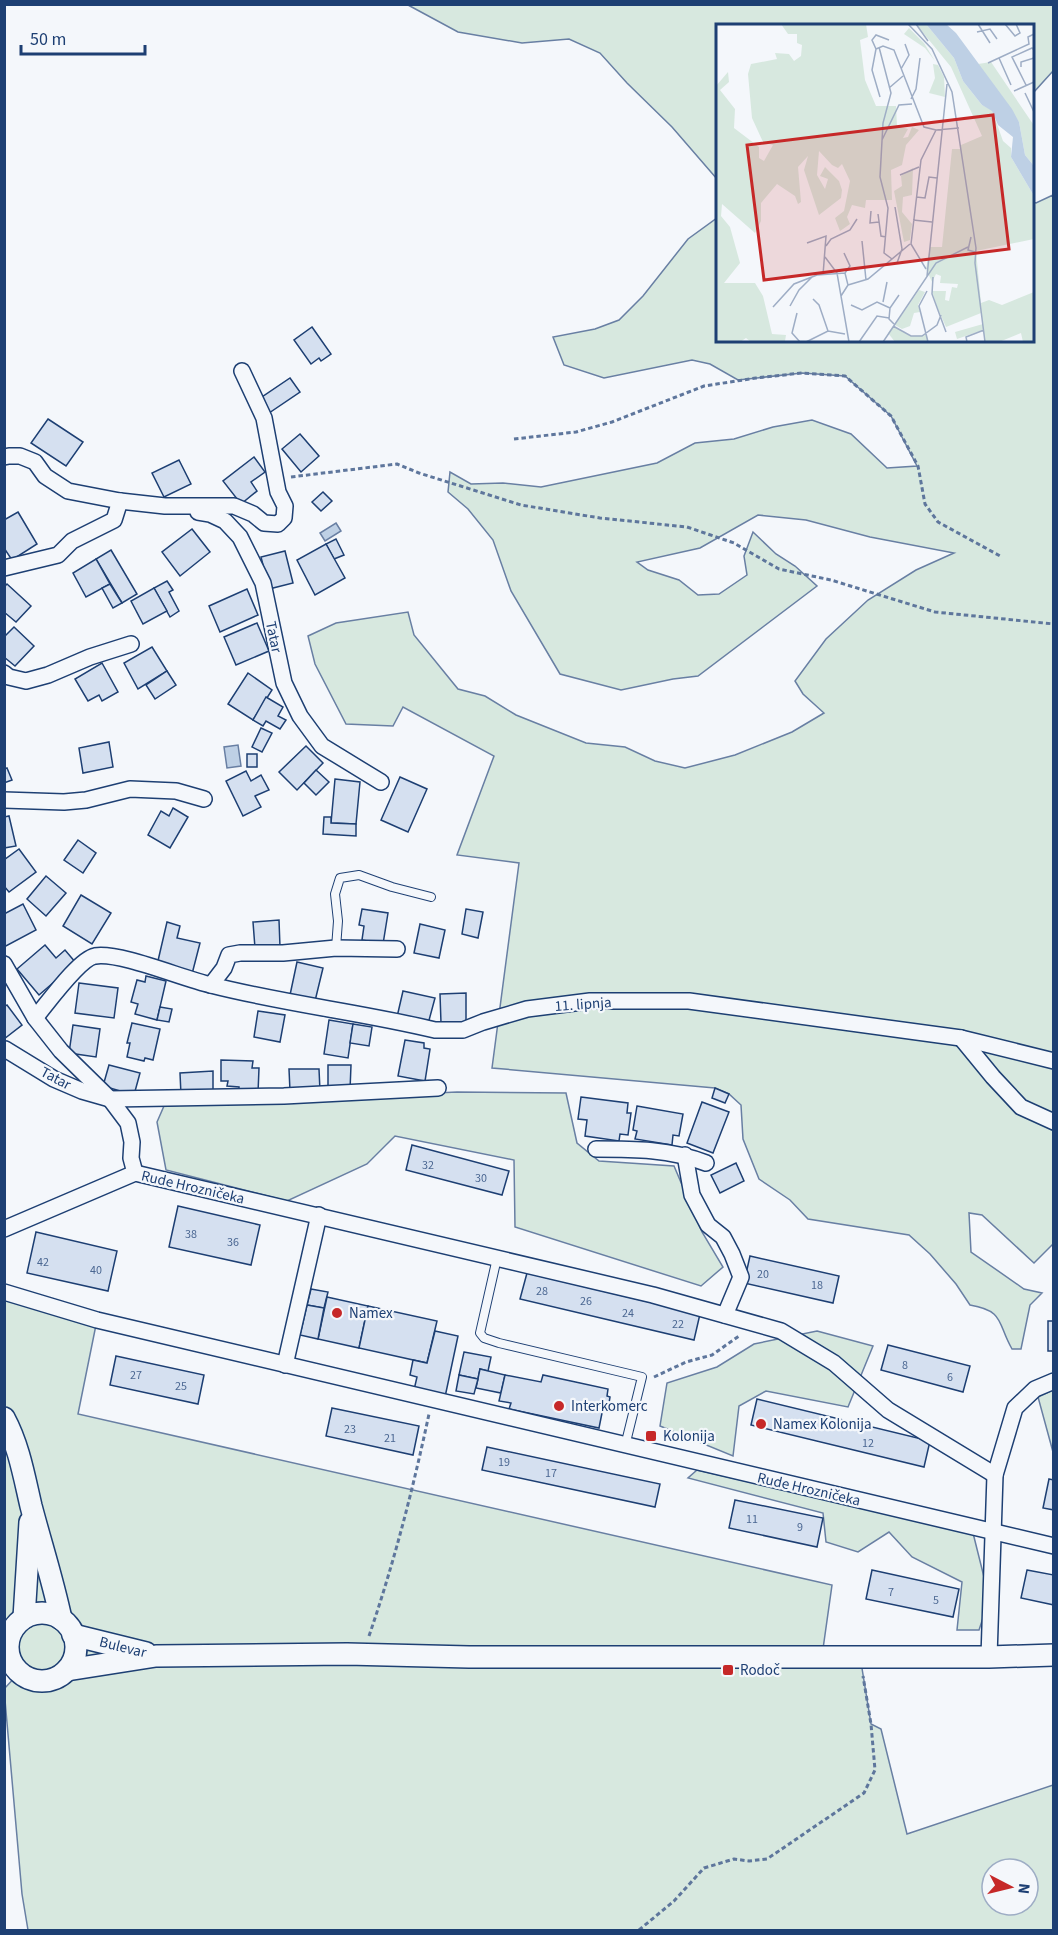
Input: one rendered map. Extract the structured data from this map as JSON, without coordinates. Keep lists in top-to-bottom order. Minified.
{"streets":{"main road":["Bulevar"],"street":["Tatar","11. lipnja","Rude Hrozničeka"]},"crossings":[["Tatar","11. lipnja"],["Tatar","Rude Hrozničeka"]],"places":{"other":["Namex","Interkomerc","Namex Kolonija"],"transit":["Kolonija","Rodoč"]},"house_numbers":["32","30","38","36","42","40","20","18","28","26","24","22","8","27","6","25","23","21","12","19","17","11","9","7","5"],"scale_bar":"50 m","north":"right"}
